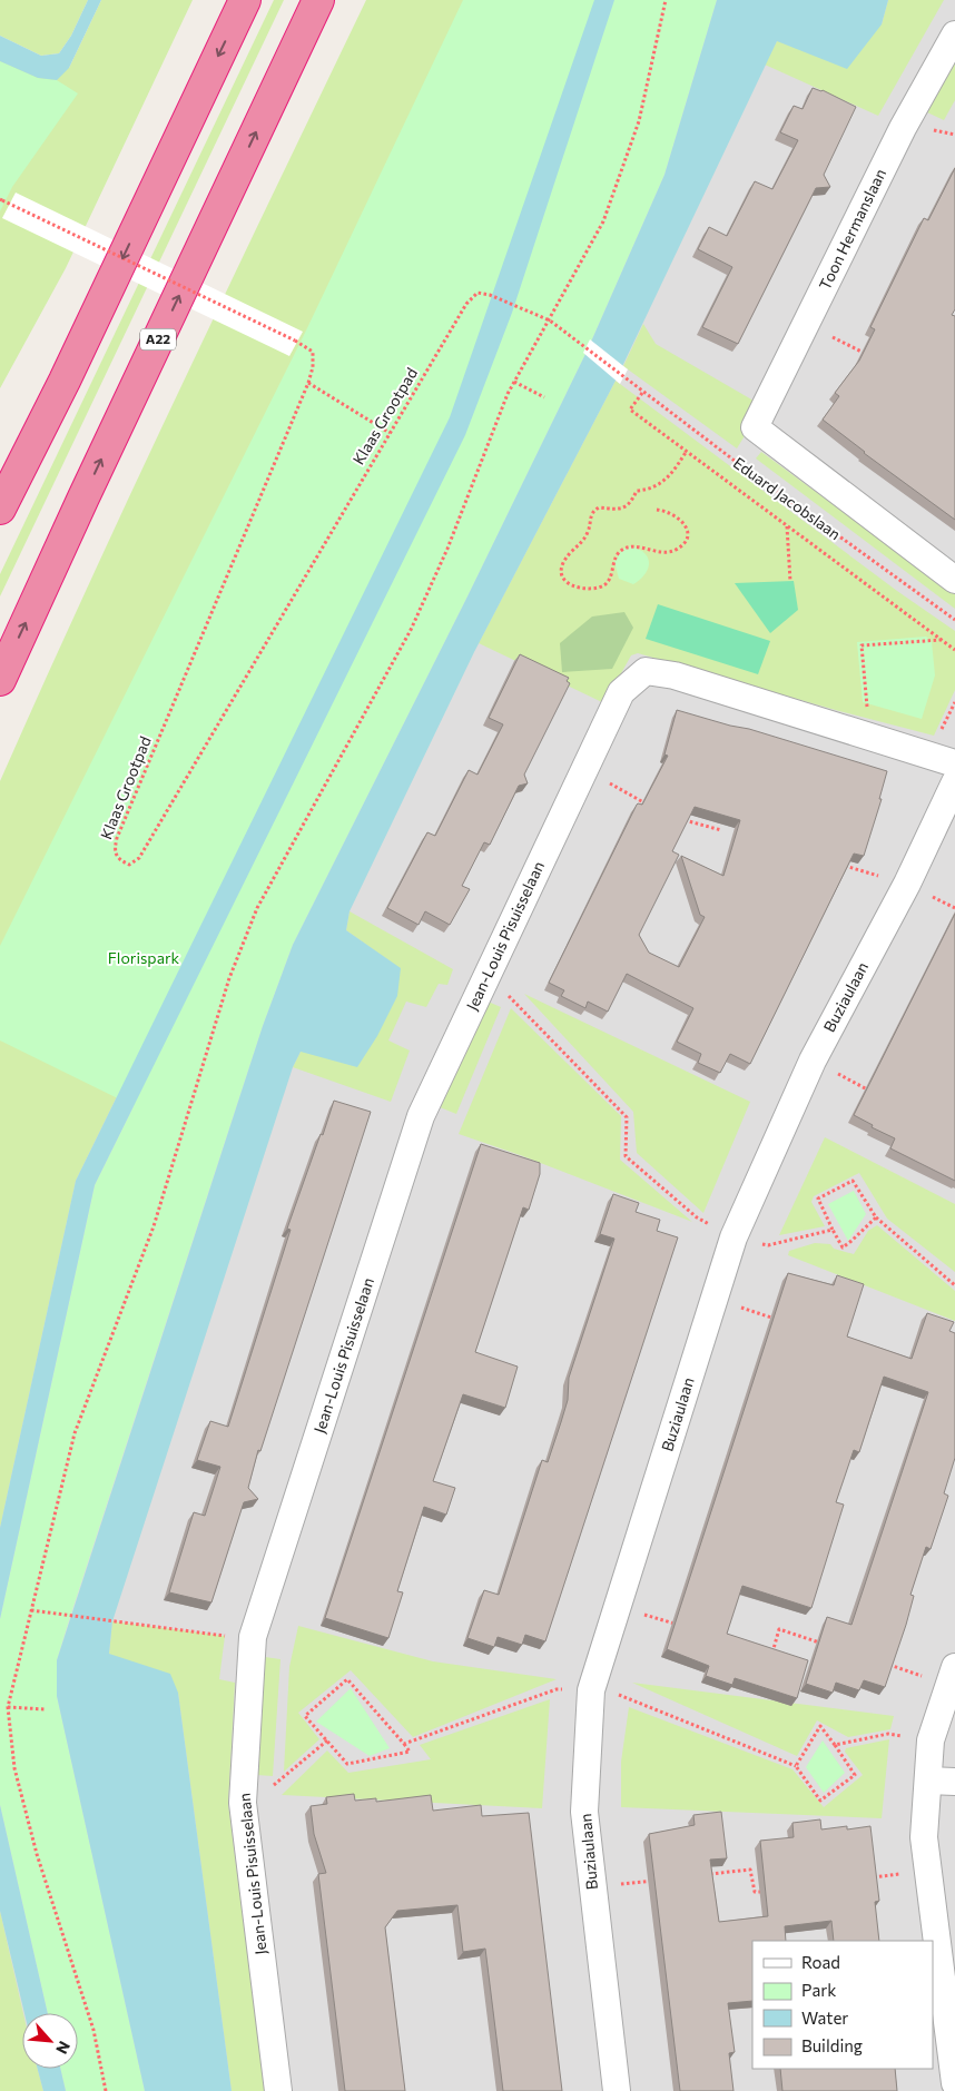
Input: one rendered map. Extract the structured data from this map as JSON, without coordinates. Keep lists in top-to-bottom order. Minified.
{"streets":{"highway":["A22"],"street":["Toon Hermanslaan","Jean-Louis Pisuisselaan","Buziaulaan"],"path":["Klaas Grootpad","Eduard Jacobslaan"]},"crossings":[["Klaas Grootpad","Eduard Jacobslaan"]],"parks":["Florispark"],"legend":["Road","Park","Water","Building"],"north":"bottom right"}
